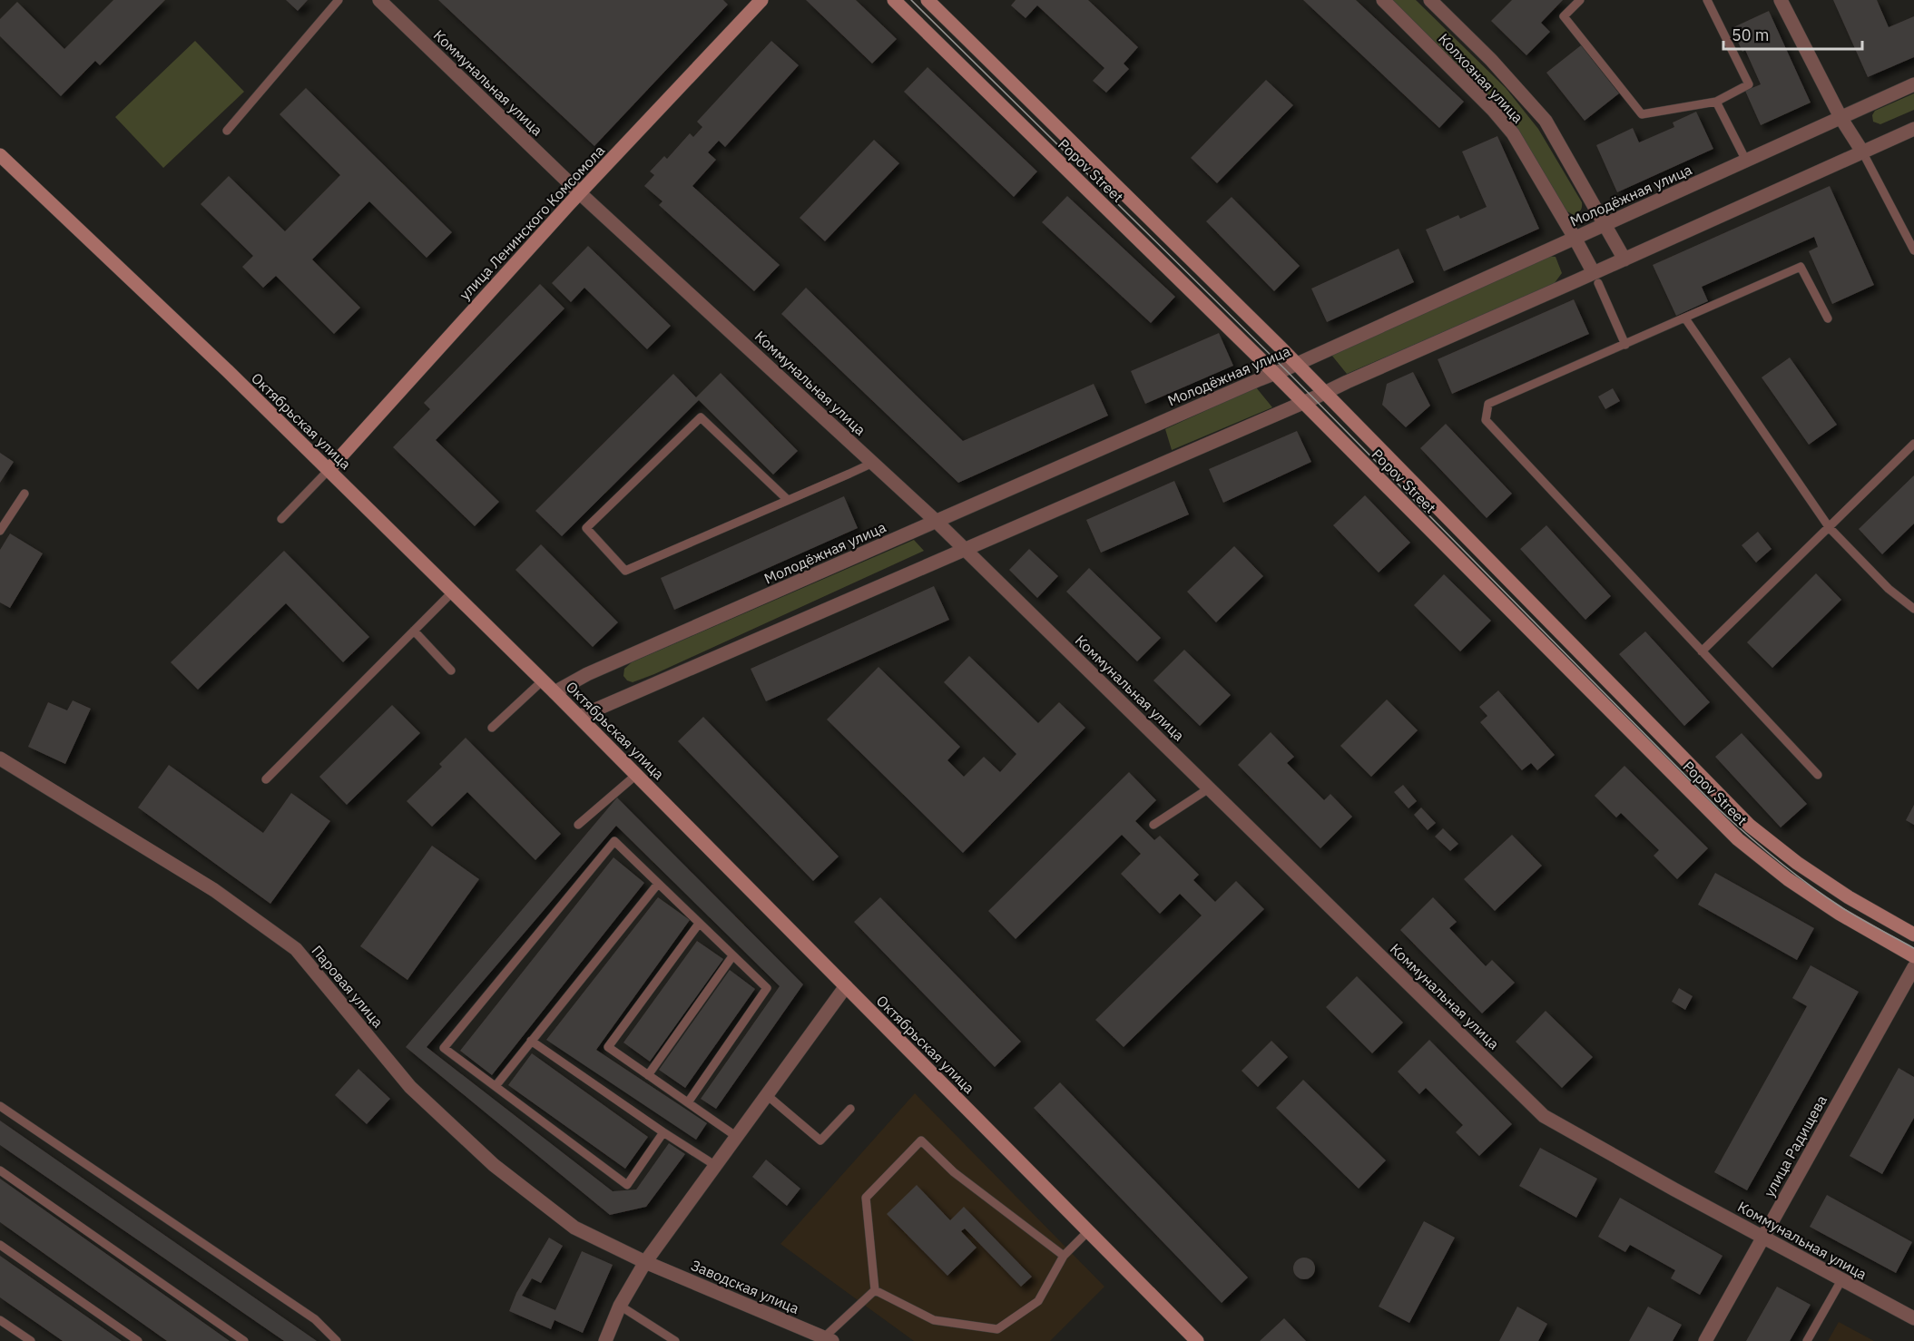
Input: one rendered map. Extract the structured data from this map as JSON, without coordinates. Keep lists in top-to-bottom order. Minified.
{"streets":{"street":["Колхозная улица","Коммунальная улица","Popov Street","Молодёжная улица","улица Ленинского Комсомола","Октябрьская улица","Паровая улица","улица Радищева","Заводская улица"]},"crossings":[["Колхозная улица","Молодёжная улица"],["Коммунальная улица","Молодёжная улица"],["Коммунальная улица","улица Ленинского Комсомола"],["Коммунальная улица","улица Радищева"],["Popov Street","Молодёжная улица"],["Молодёжная улица","Октябрьская улица"],["улица Ленинского Комсомола","Октябрьская улица"],["Паровая улица","Заводская улица"]],"scale_bar":"50 m"}
